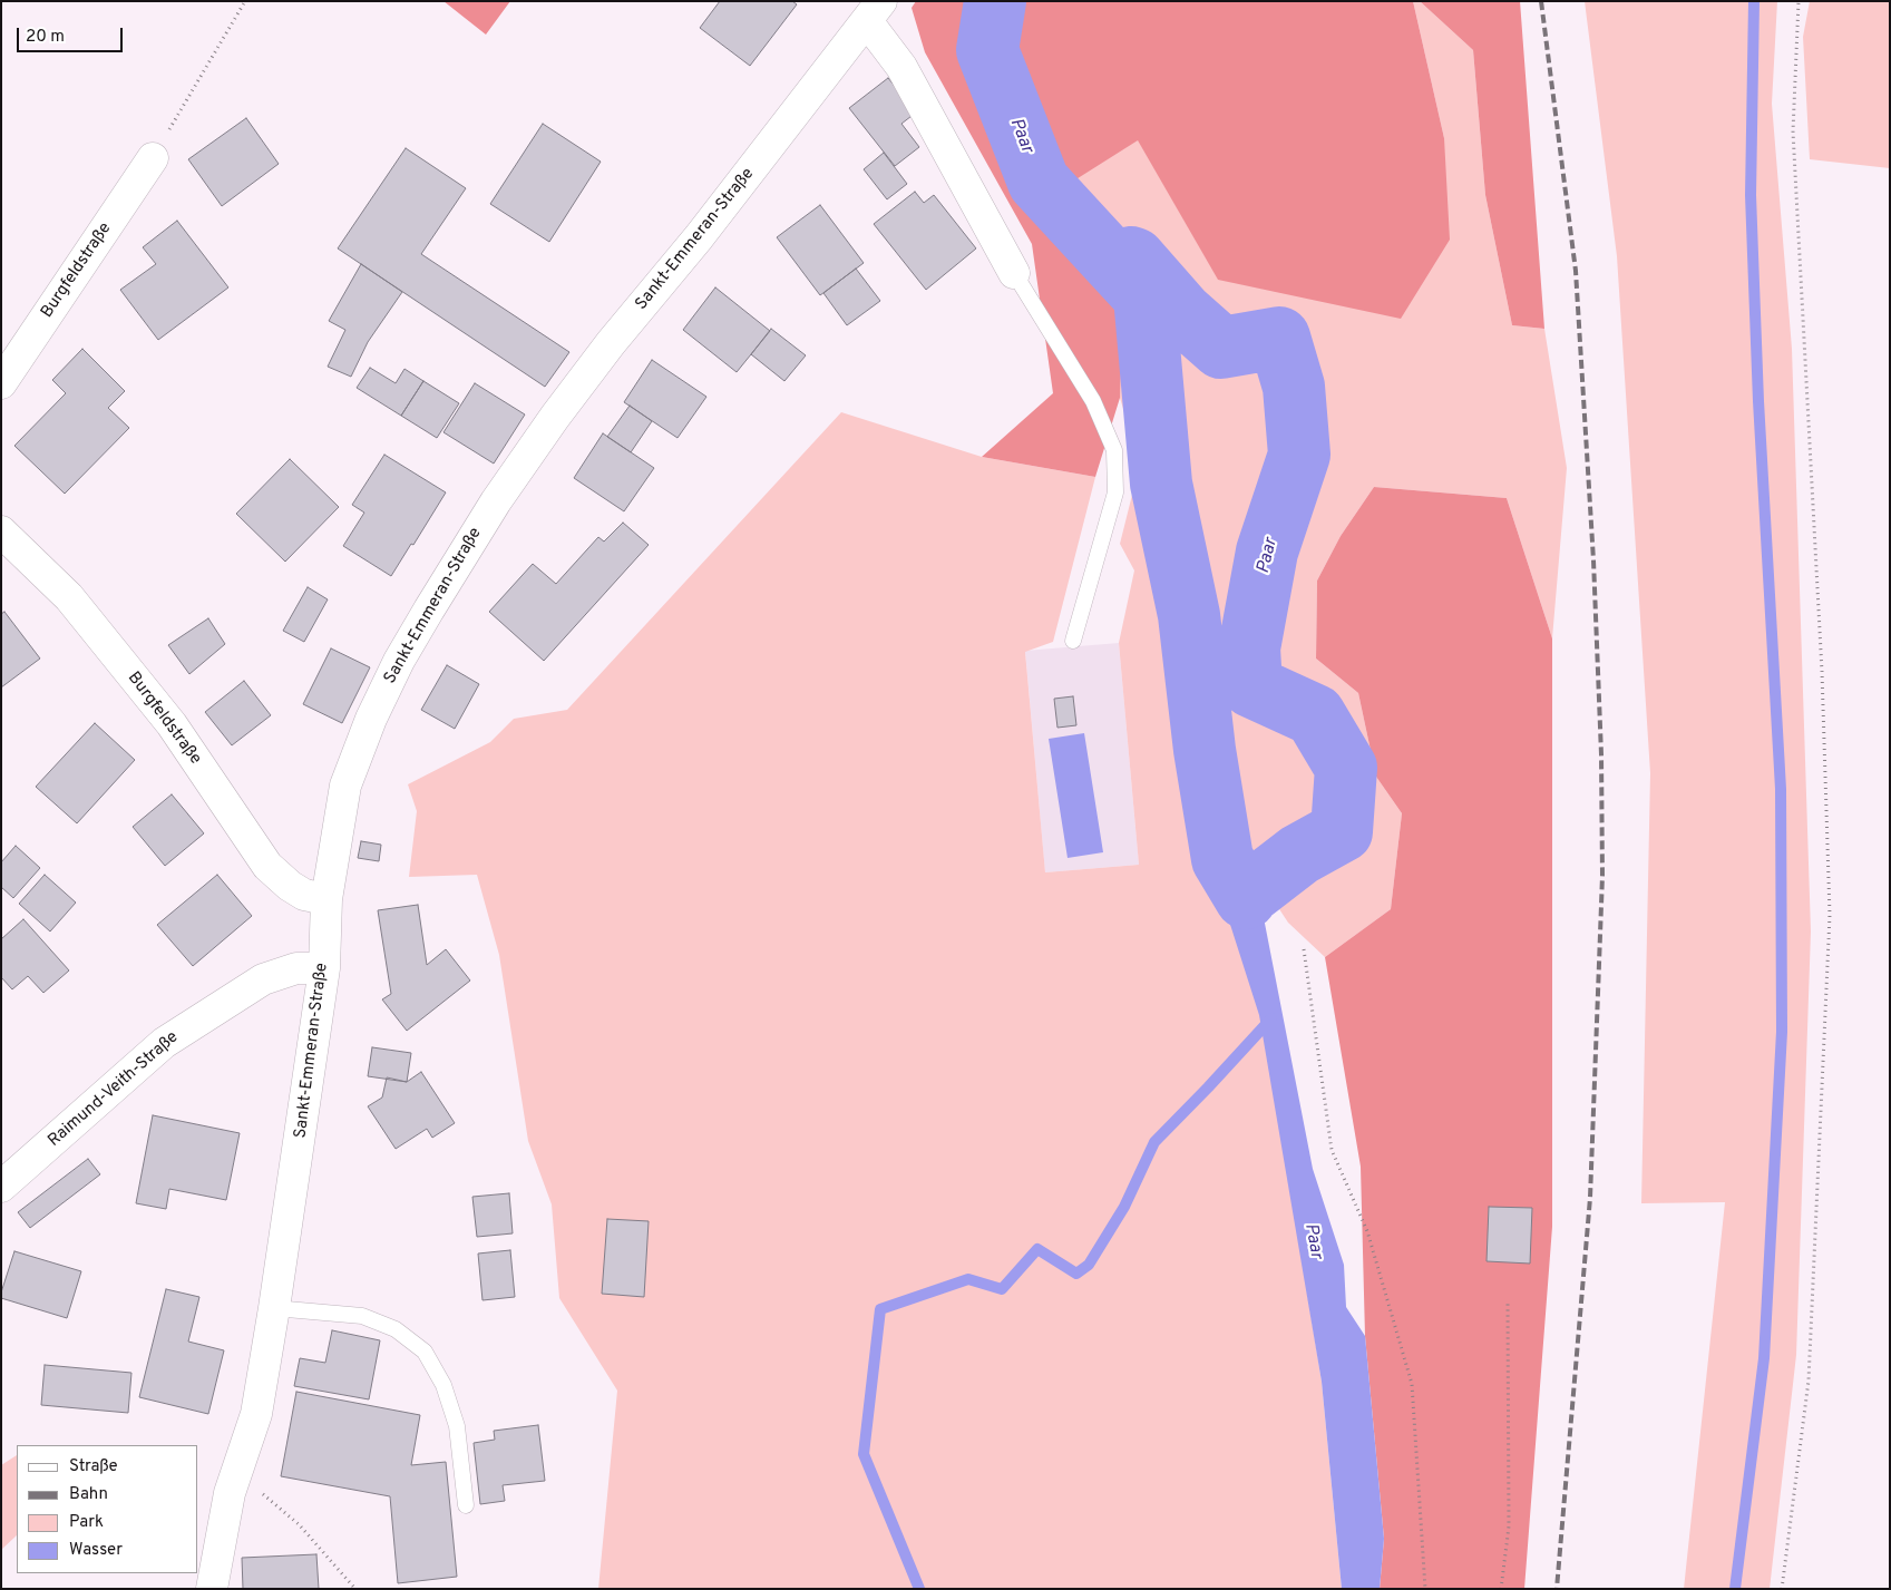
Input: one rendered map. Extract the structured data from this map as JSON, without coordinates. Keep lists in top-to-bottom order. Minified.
{"streets":{"street":["Sankt-Emmeran-Straße","Burgfeldstraße","Raimund-Veith-Straße"]},"crossings":[["Sankt-Emmeran-Straße","Burgfeldstraße"],["Sankt-Emmeran-Straße","Raimund-Veith-Straße"]],"water":["Paar"],"legend":["Straße","Bahn","Park","Wasser"],"scale_bar":"20 m"}
